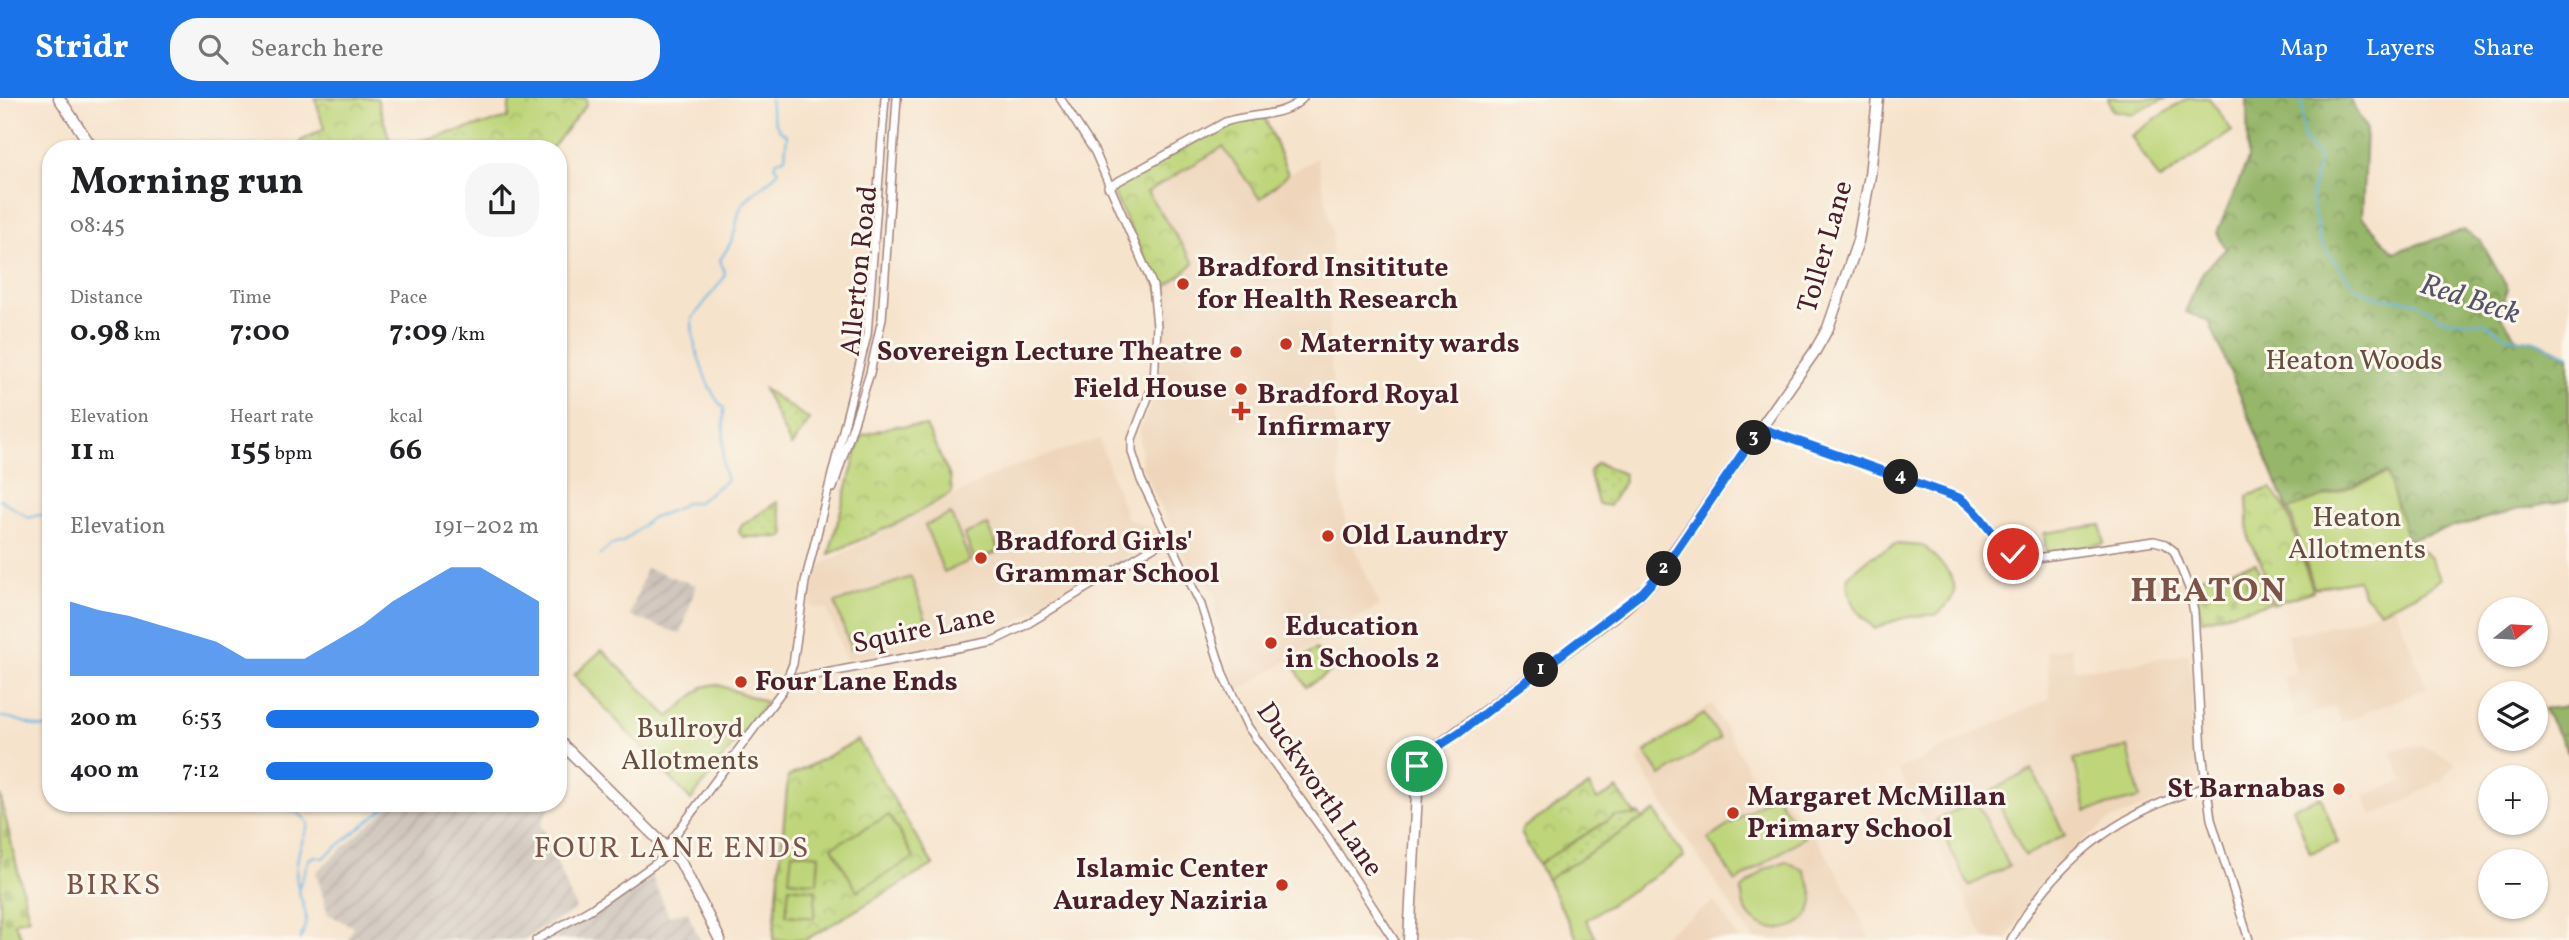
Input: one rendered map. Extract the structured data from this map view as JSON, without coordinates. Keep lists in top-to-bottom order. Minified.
{"streets":{"main road":["Toller Lane"],"street":["Allerton Road","Squire Lane","Duckworth Lane"]},"crossings":[["Toller Lane","Duckworth Lane"],["Allerton Road","Squire Lane"],["Squire Lane","Duckworth Lane"]],"districts":["HEATON","FOUR LANE ENDS","BIRKS"],"water":["Red Beck"],"parks":["Heaton Woods","Heaton Allotments","Bullroyd Allotments"],"places":{"other":["Bradford Insititute for Health Research","Maternity wards","Sovereign Lecture Theatre","Field House","Old Laundry","Bradford Girls' Grammar School","Education in Schools 2","Four Lane Ends","St Barnabas","Margaret McMillan Primary School","Islamic Center Auradey Naziria"],"health":["Bradford Royal Infirmary"]},"north":"right","page":{"header":"Stridr","search":"Search here","nav":["Map","Layers","Share"],"heading":["Morning run","08:45"],"stats":[["Distance","0.98 km"],["Time","7:00"],["Pace","7:09 /km"],["Elevation","11 m"],["Heart rate","155 bpm"],["kcal","66"]],"pins":["3","4","2","1"],"chart":["Elevation","191–202 m"],"map_buttons":["+","−"],"list":[{"name":"200 m","note":"6:53"},{"name":"400 m","note":"7:12"}]}}
